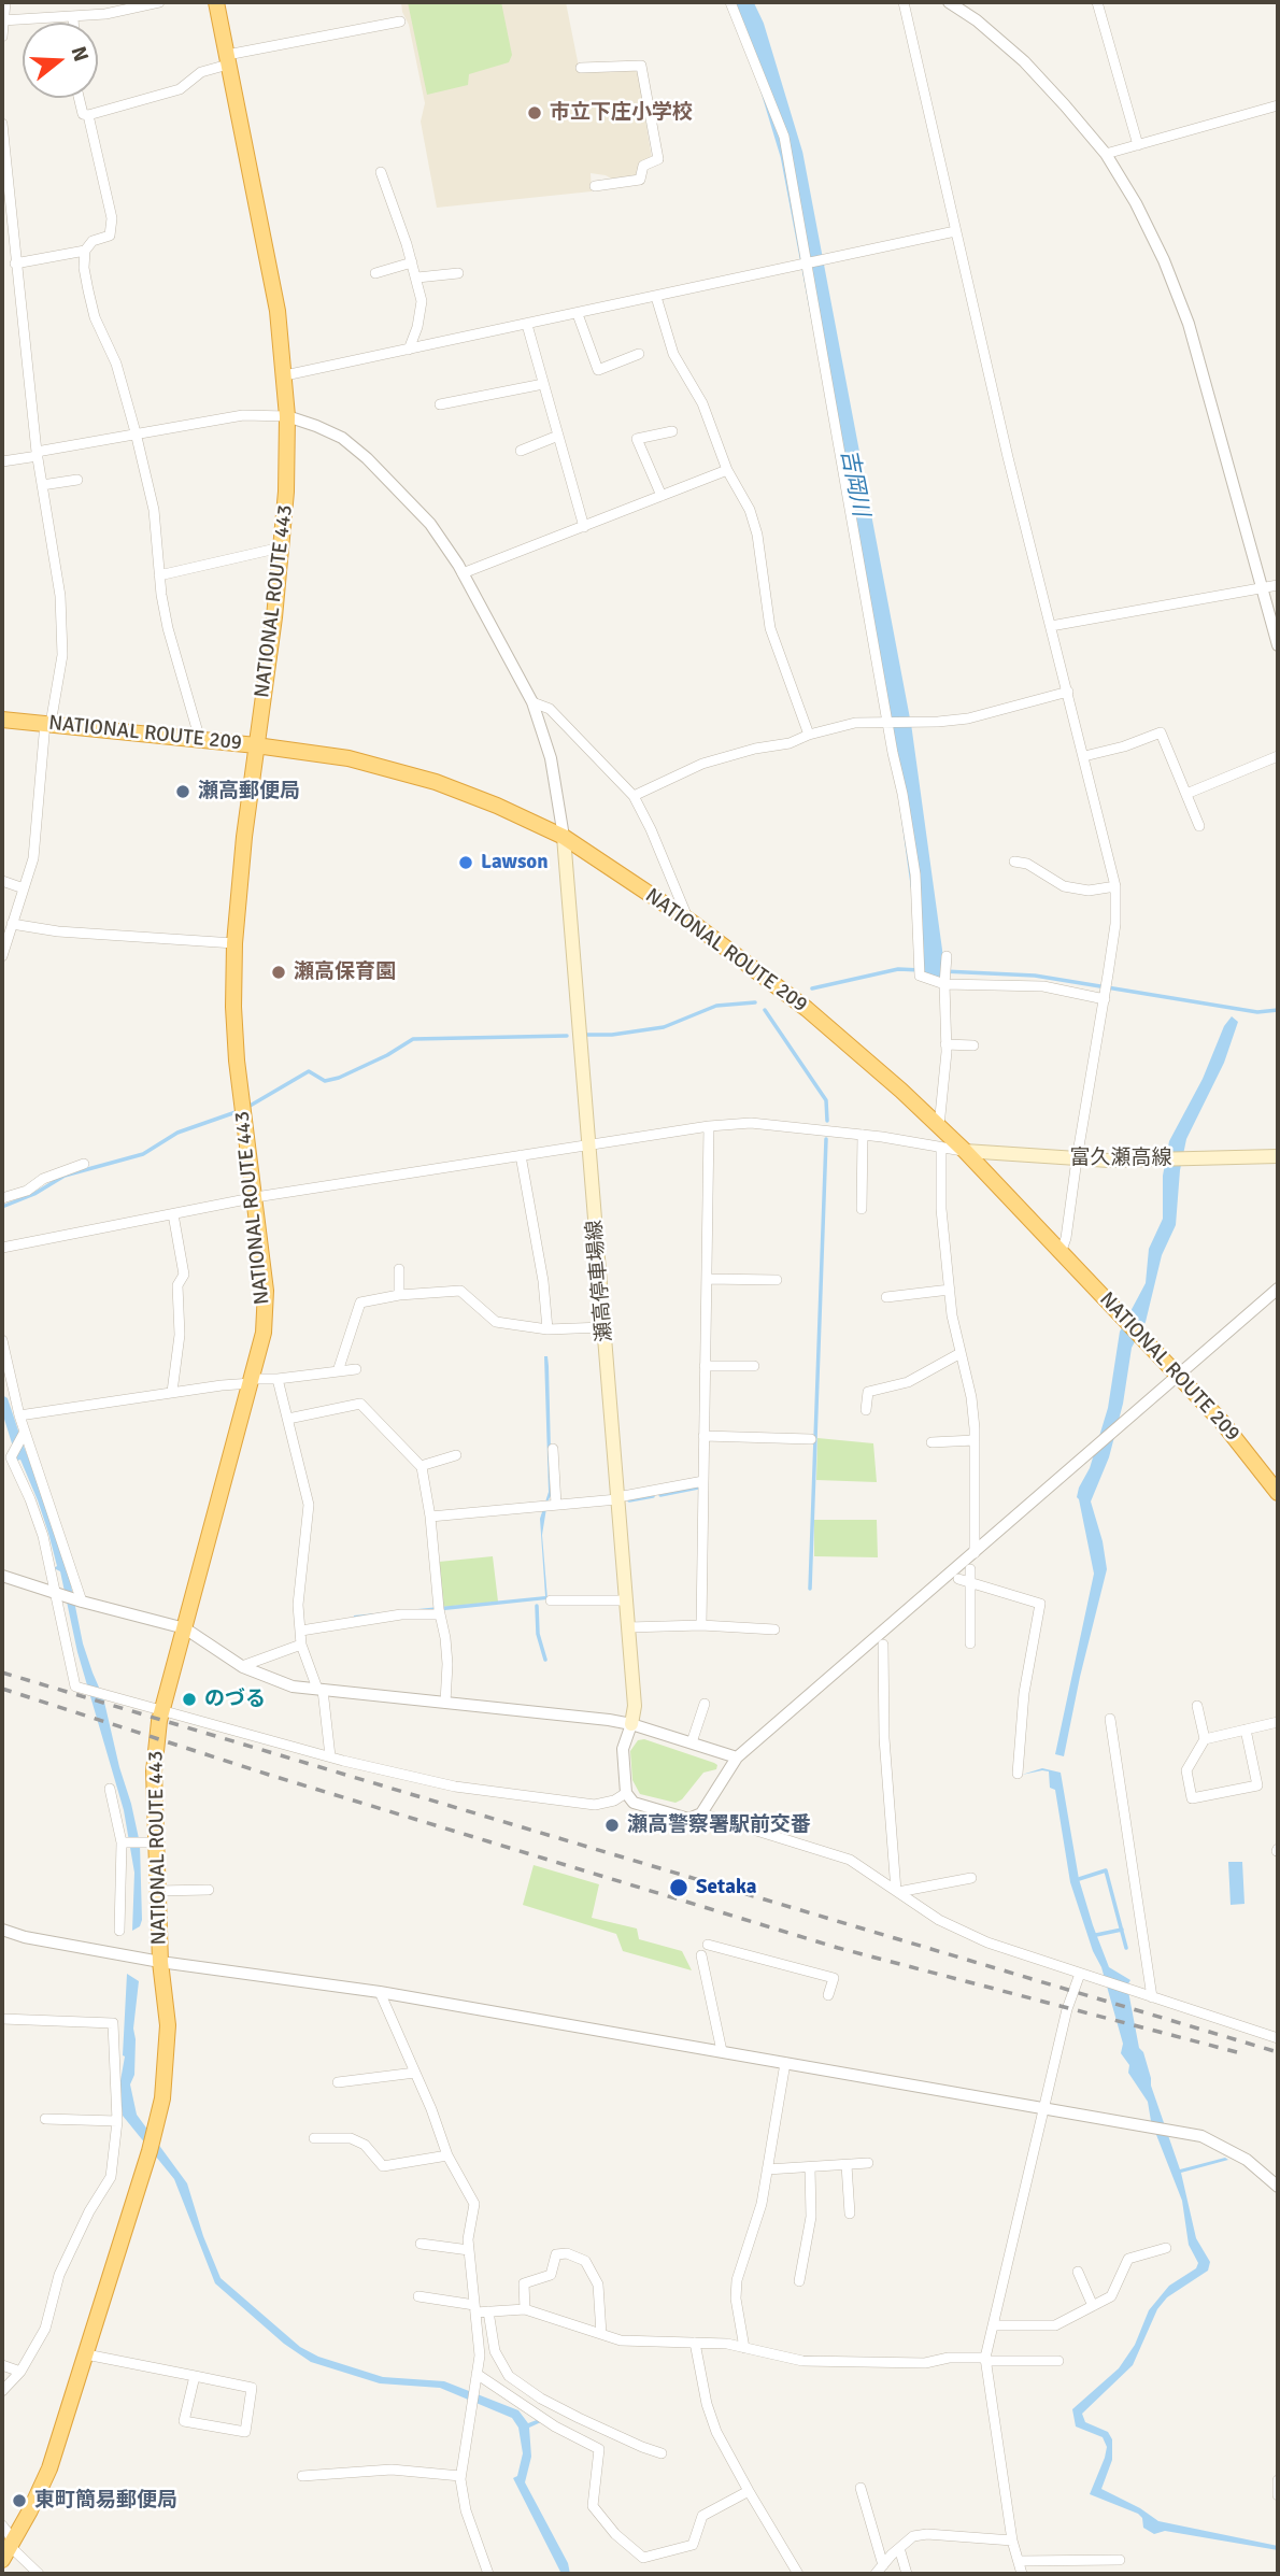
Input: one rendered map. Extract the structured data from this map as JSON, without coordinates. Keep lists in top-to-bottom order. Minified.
{"streets":{"highway":["NATIONAL ROUTE 443","NATIONAL ROUTE 209"],"main road":["富久瀬高線","瀬高停車場線"]},"crossings":[["NATIONAL ROUTE 443","NATIONAL ROUTE 209"],["NATIONAL ROUTE 209","富久瀬高線"],["NATIONAL ROUTE 209","瀬高停車場線"]],"water":["吉岡川"],"places":["市立下庄小学校","瀬高郵便局","Lawson","瀬高保育園","のづる","瀬高警察署駅前交番","Setaka","東町簡易郵便局"],"north":"right"}
